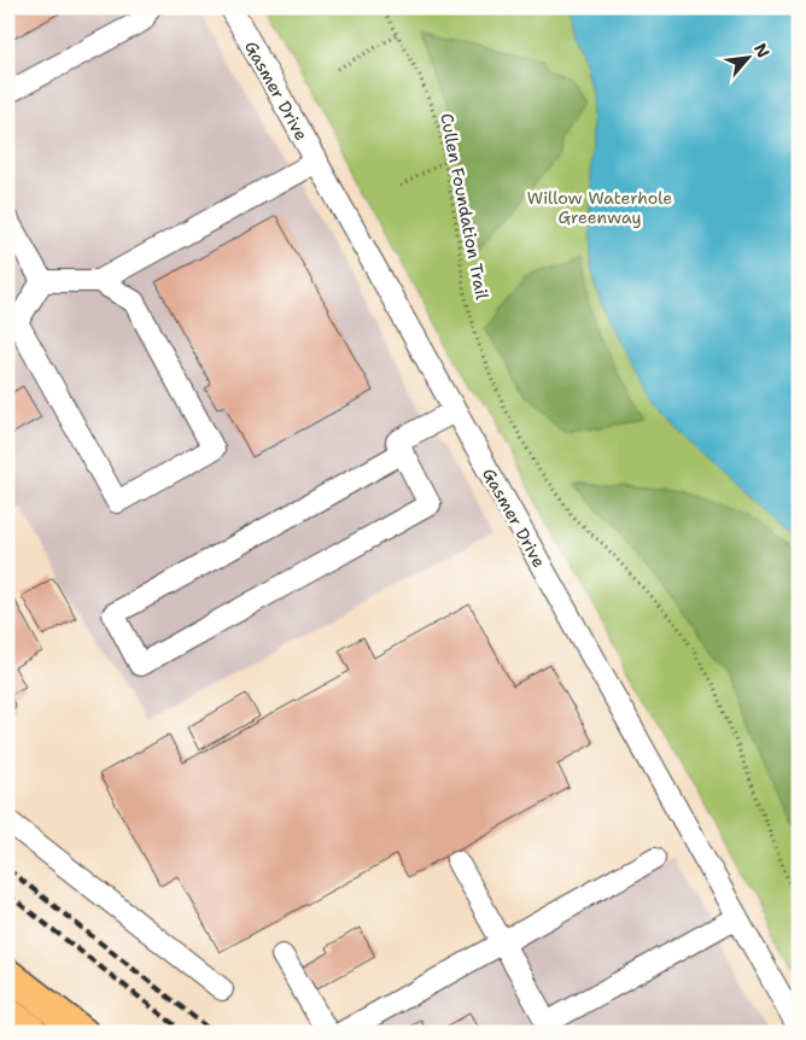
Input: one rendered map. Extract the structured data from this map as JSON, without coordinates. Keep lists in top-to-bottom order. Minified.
{"streets":{"street":["Gasmer Drive"],"path":["Cullen Foundation Trail"]},"parks":["Willow Waterhole Greenway"],"north":"top right"}
